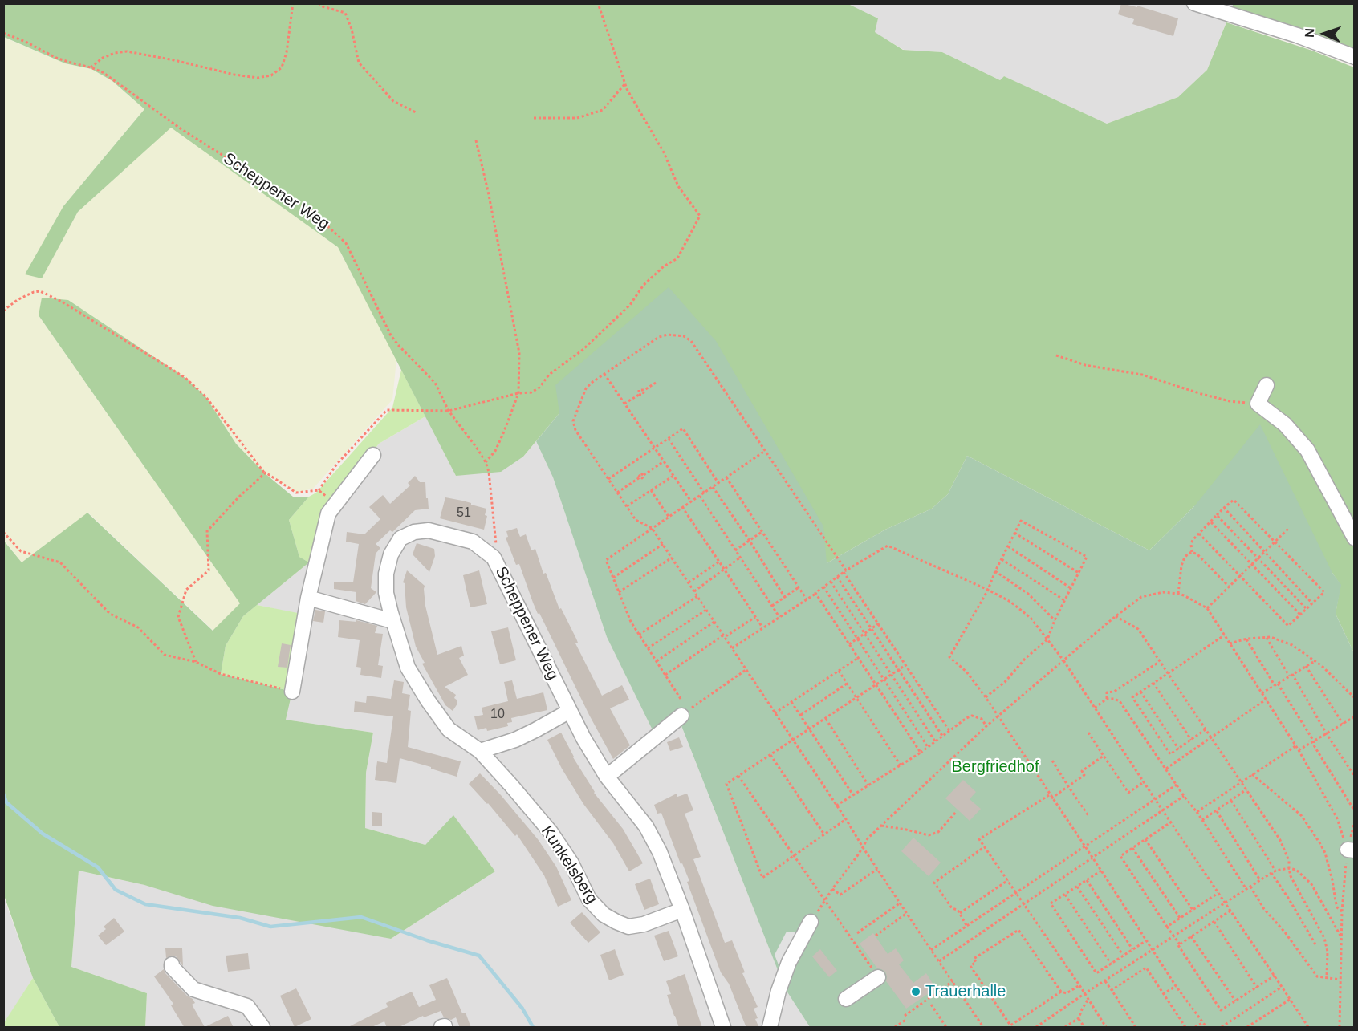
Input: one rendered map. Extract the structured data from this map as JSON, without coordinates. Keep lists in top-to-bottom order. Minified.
{"streets":{"street":["Scheppener Weg","Kunkelsberg"]},"crossings":[["Scheppener Weg","Kunkelsberg"]],"parks":["Bergfriedhof"],"places":["Trauerhalle"],"house_numbers":["51","10"],"north":"left"}
